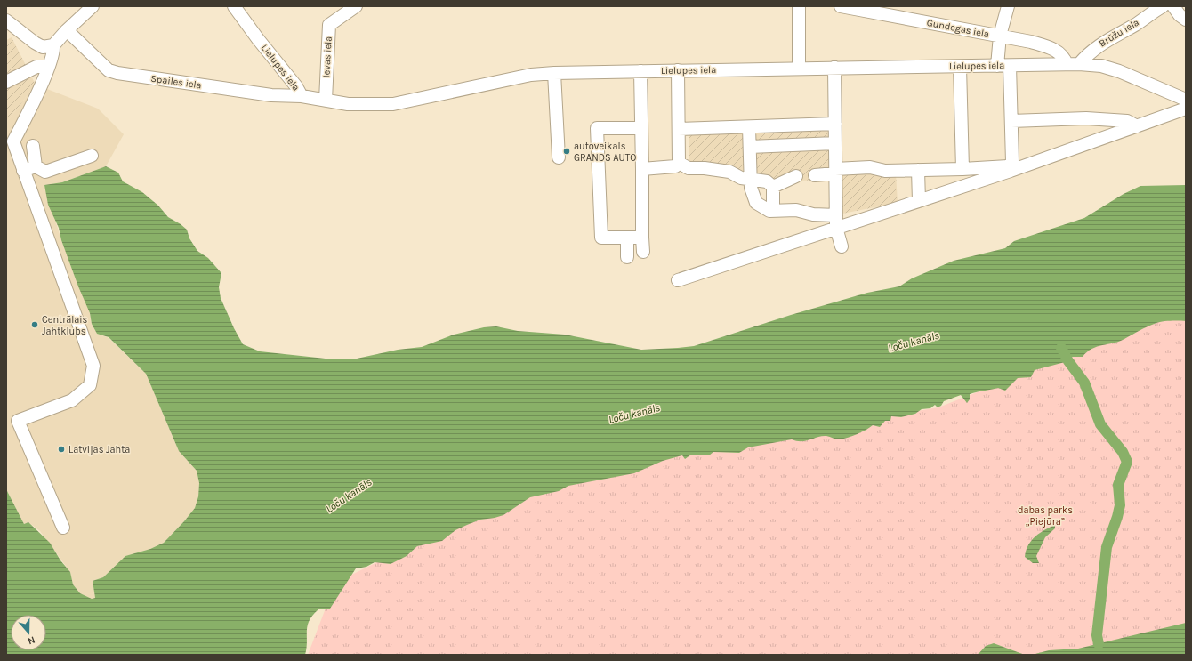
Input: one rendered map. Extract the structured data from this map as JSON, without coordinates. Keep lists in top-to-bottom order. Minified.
{"streets":{"street":["Gundegas iela","Brūžu iela","Ievas iela","Lielupes iela","Spailes iela"]},"crossings":[["Gundegas iela","Brūžu iela"],["Gundegas iela","Lielupes iela"],["Brūžu iela","Lielupes iela"],["Ievas iela","Lielupes iela"],["Lielupes iela","Spailes iela"]],"water":["Loču kanāls"],"parks":["dabas parks „Piejūra”"],"places":["autoveikals GRANDS AUTO","Centrālais Jahtklubs","Latvijas Jahta"],"north":"bottom"}
